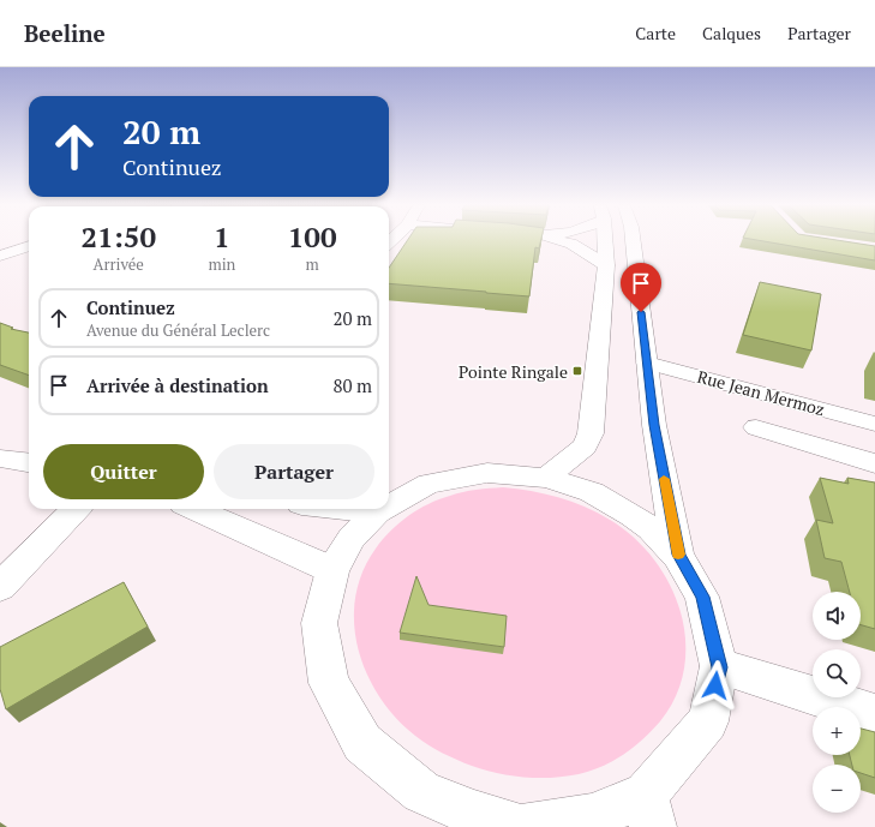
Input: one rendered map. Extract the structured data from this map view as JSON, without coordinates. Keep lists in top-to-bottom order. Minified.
{"streets":{"main road":["Rue Jean Mermoz"]},"places":{"transit":["Pointe Ringale"]},"page":{"header":"Beeline","nav":["Carte","Calques","Partager"],"turn":["20 m","Continuez"],"eta":["21:50","Arrivée","1","min","100","m"],"list":[{"name":"Continuez","note":"Avenue du Général Leclerc","value":"20 m"},{"name":"Arrivée à destination","value":"80 m"}],"buttons":["Quitter","Partager"],"map_buttons":["+","−"]}}
